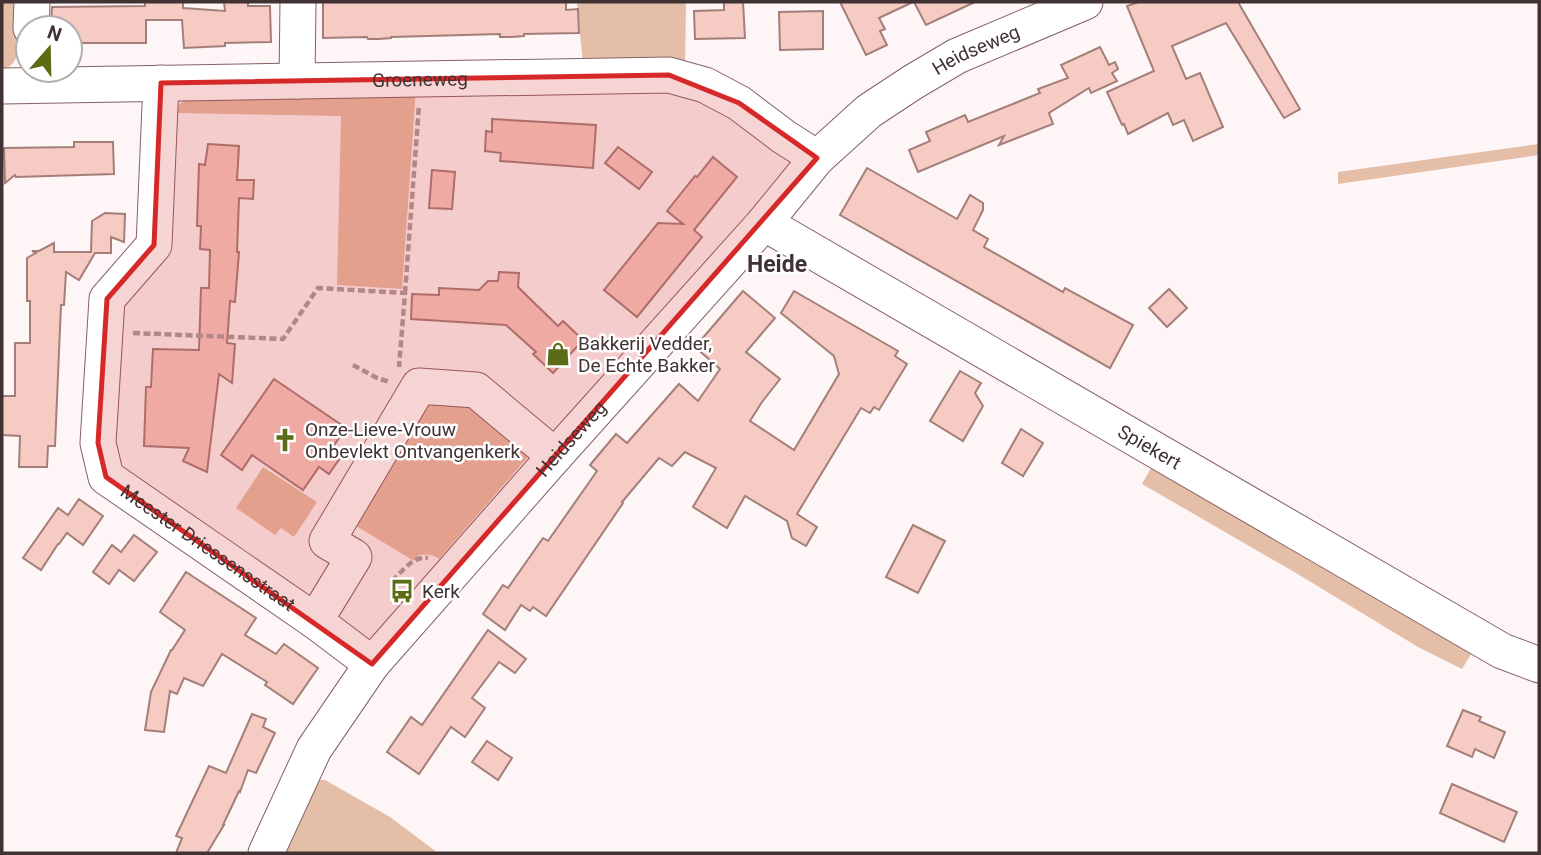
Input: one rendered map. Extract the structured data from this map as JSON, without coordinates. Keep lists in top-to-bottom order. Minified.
{"streets":{"street":["Heidseweg","Groeneweg","Spiekert","Meester Driessensstraat"]},"crossings":[["Heidseweg","Groeneweg"],["Heidseweg","Spiekert"],["Heidseweg","Meester Driessensstraat"],["Groeneweg","Meester Driessensstraat"]],"districts":["Heide"],"places":{"shop":["Bakkerij Vedder, De Echte Bakker"],"church":["Onze-Lieve-Vrouw Onbevlekt Ontvangenkerk"],"bus stop":["Kerk"]},"north":"top"}
